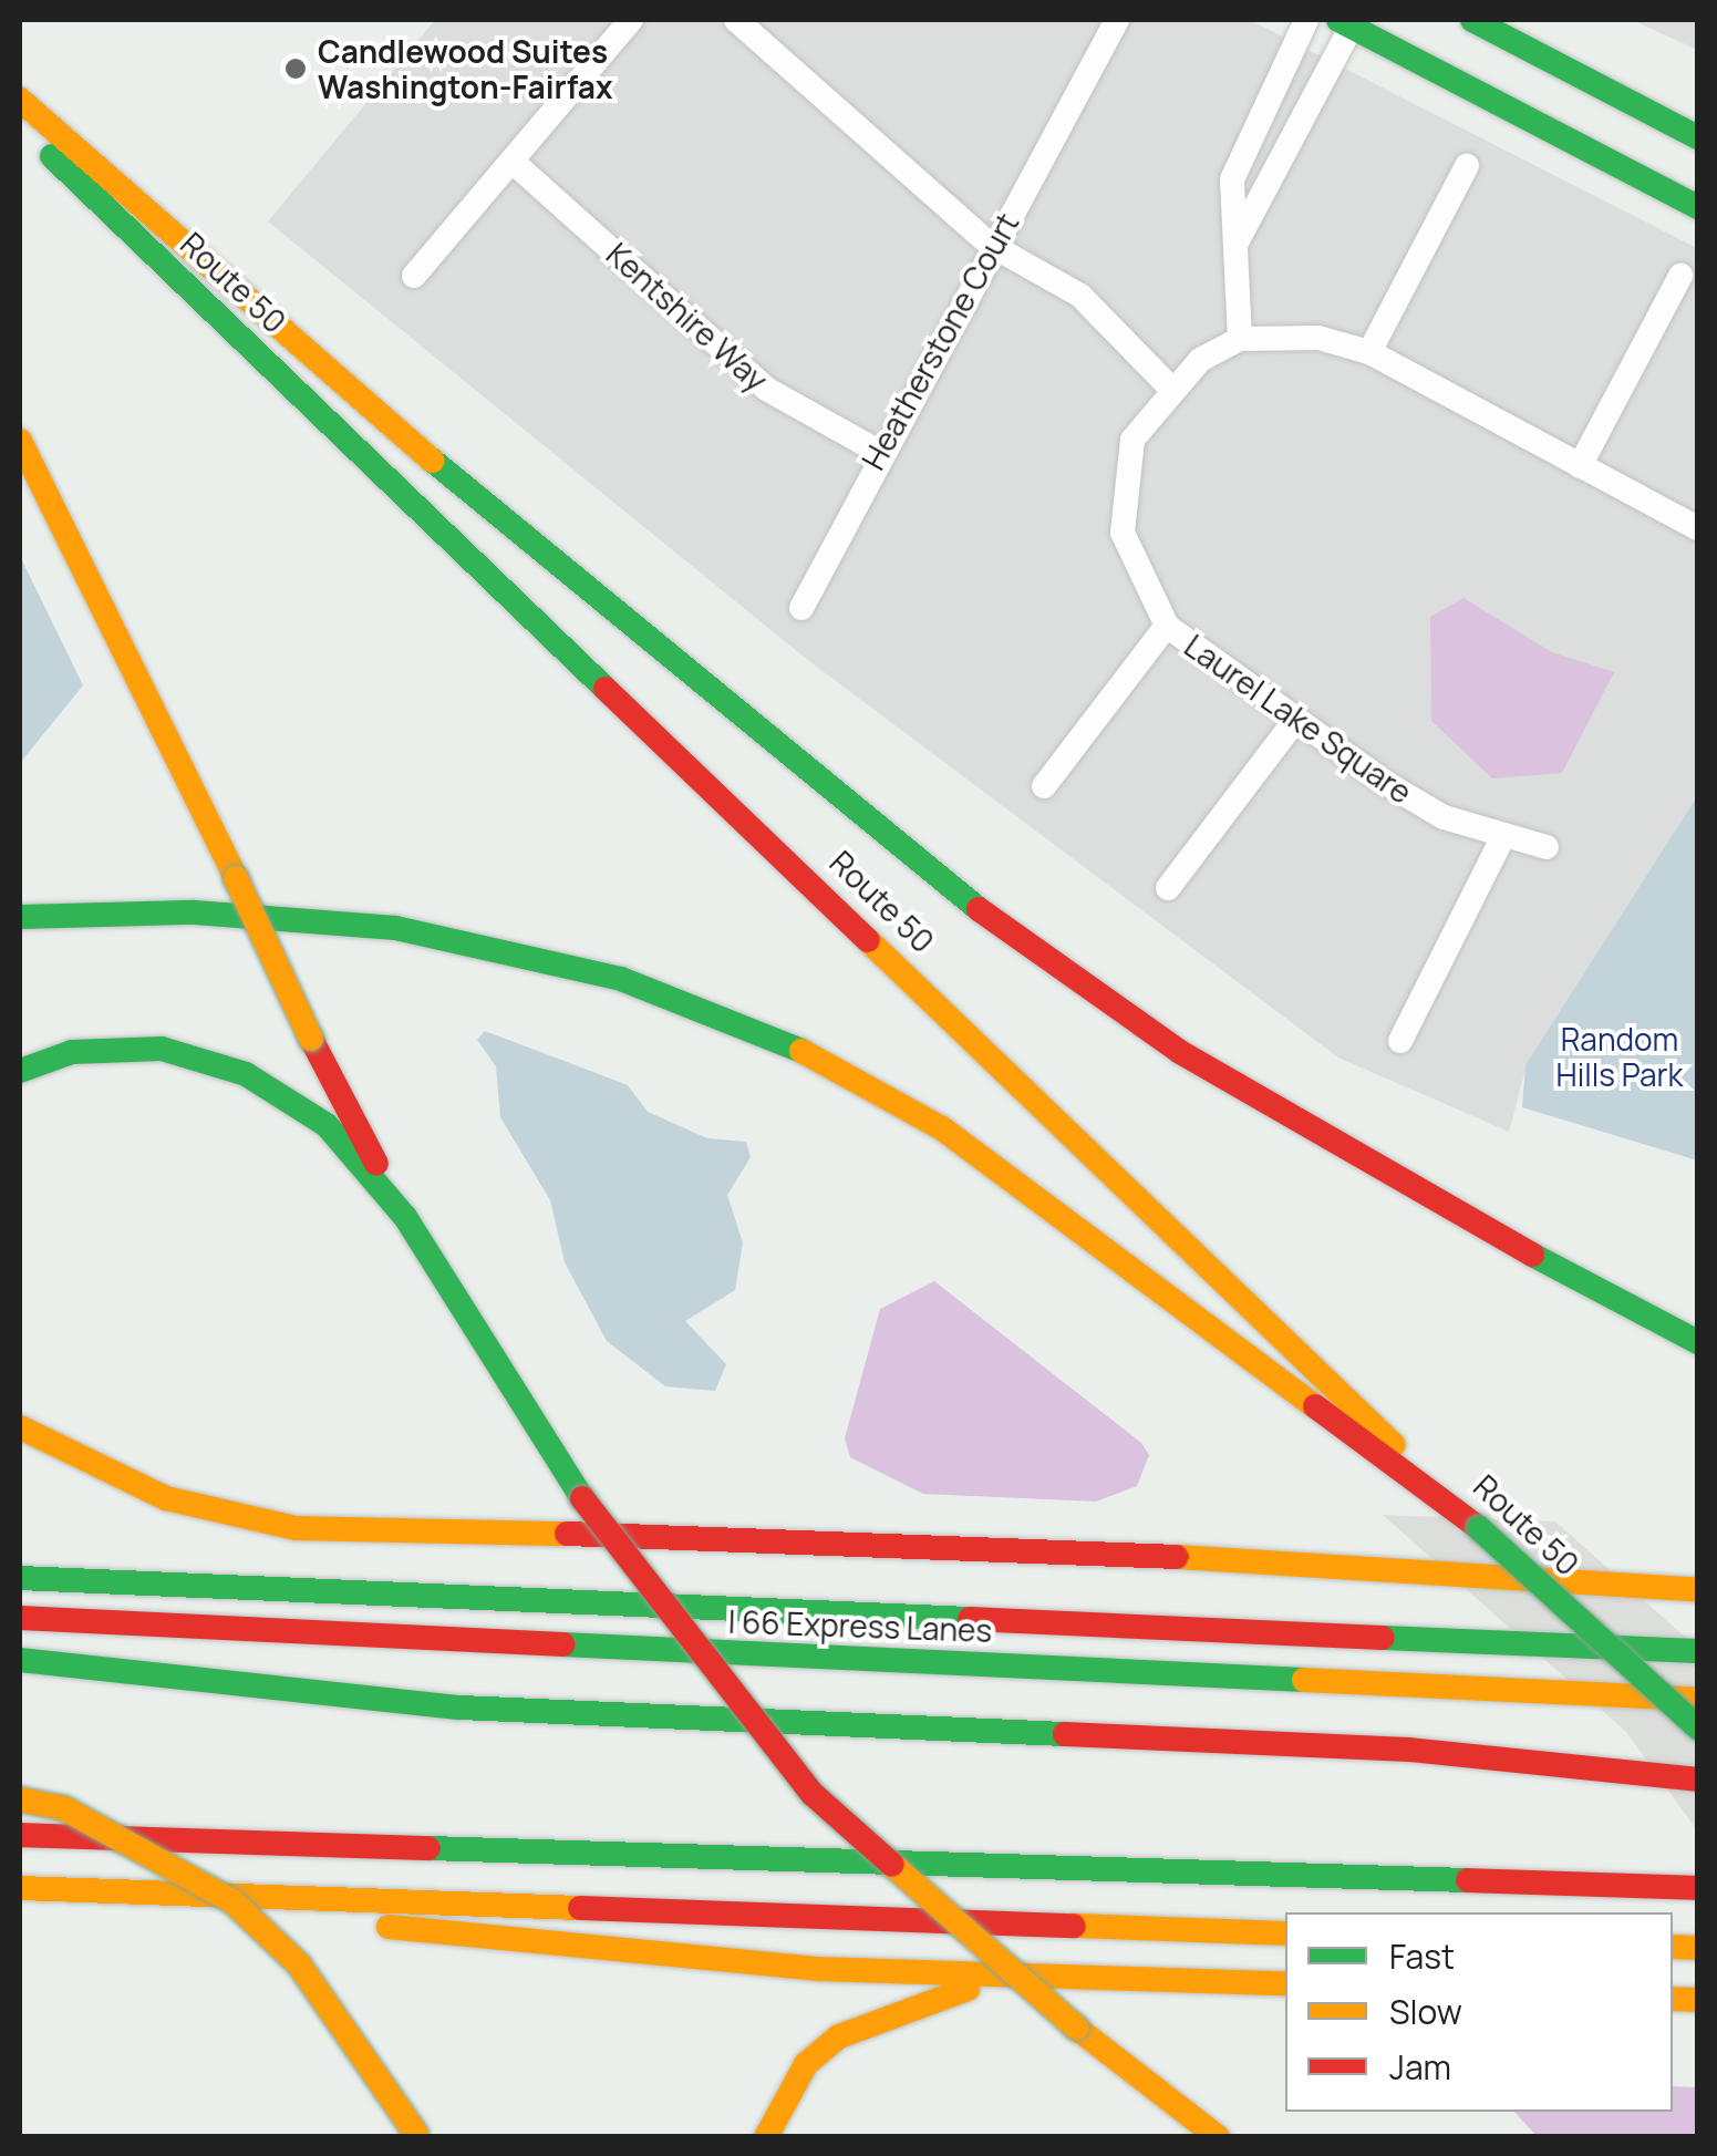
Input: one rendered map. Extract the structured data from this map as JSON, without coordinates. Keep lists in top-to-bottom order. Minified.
{"streets":{"main road":["Route 50","I 66 Express Lanes"],"street":["Kentshire Way","Heatherstone Court","Laurel Lake Square"]},"crossings":[["Kentshire Way","Heatherstone Court"]],"parks":["Random Hills Park"],"places":["Candlewood Suites Washington-Fairfax"],"legend":["Fast","Slow","Jam"]}
